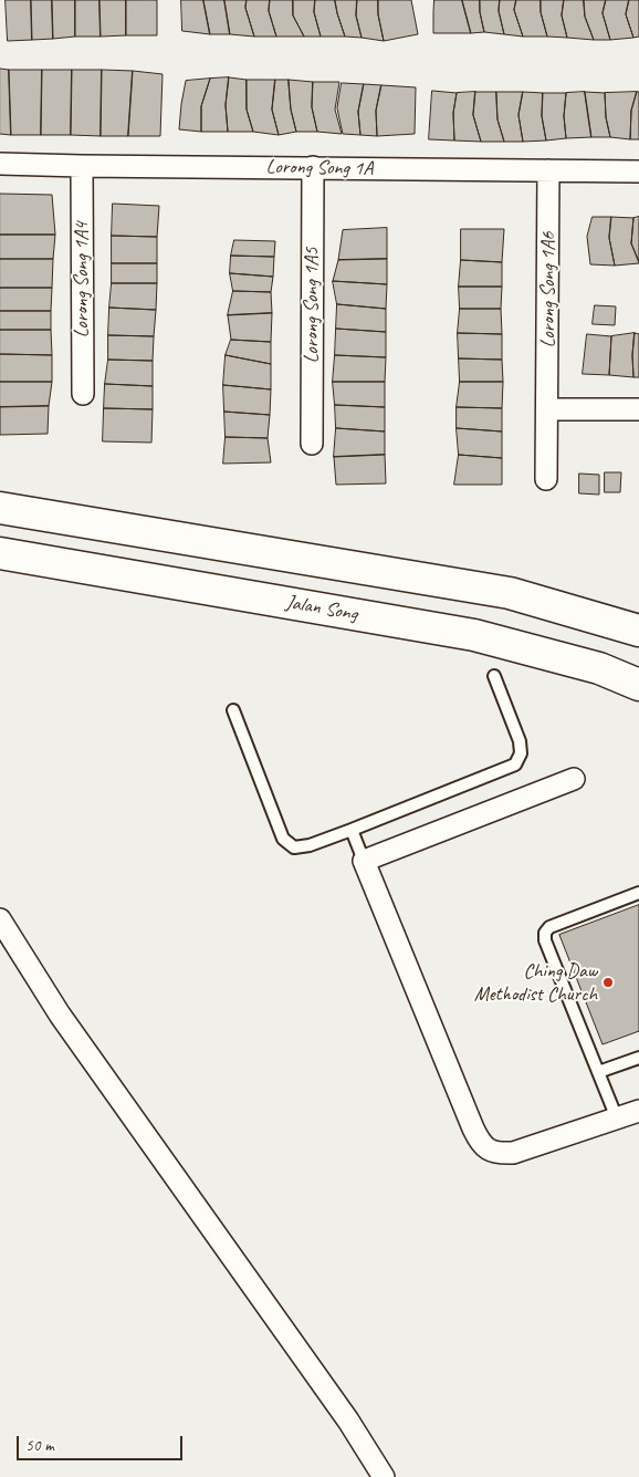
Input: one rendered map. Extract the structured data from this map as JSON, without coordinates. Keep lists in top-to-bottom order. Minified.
{"streets":{"main road":["Jalan Song"],"street":["Lorong Song 1A","Lorong Song 1A4","Lorong Song 1A6","Lorong Song 1A5"]},"crossings":[["Lorong Song 1A","Lorong Song 1A4"],["Lorong Song 1A","Lorong Song 1A6"],["Lorong Song 1A","Lorong Song 1A5"]],"places":["Ching Daw Methodist Church"],"scale_bar":"50 m"}
